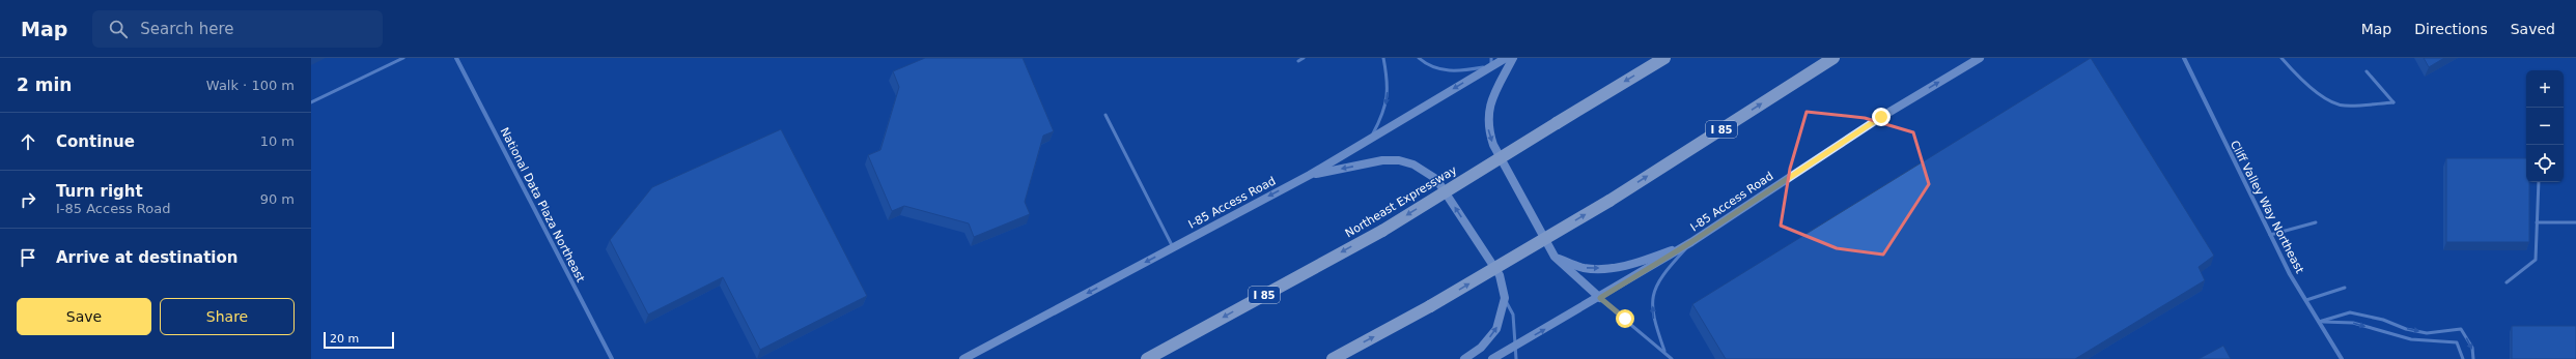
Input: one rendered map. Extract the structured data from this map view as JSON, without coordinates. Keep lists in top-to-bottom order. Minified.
{"streets":{"highway":["I 85","Northeast Expressway"],"main road":["I-85 Access Road"],"street":["National Data Plaza Northeast","Cliff Valley Way Northeast"]},"scale_bar":"20 m","page":{"header":"Map","search":"Search here","nav":["Map","Directions","Saved"],"heading":["2 min","Walk · 100 m"],"map_buttons":["+","−"],"list":[["Continue","10 m"],["Turn right","I-85 Access Road","90 m"],"Arrive at destination"],"buttons":["Save","Share"],"scale":"20 m"}}
